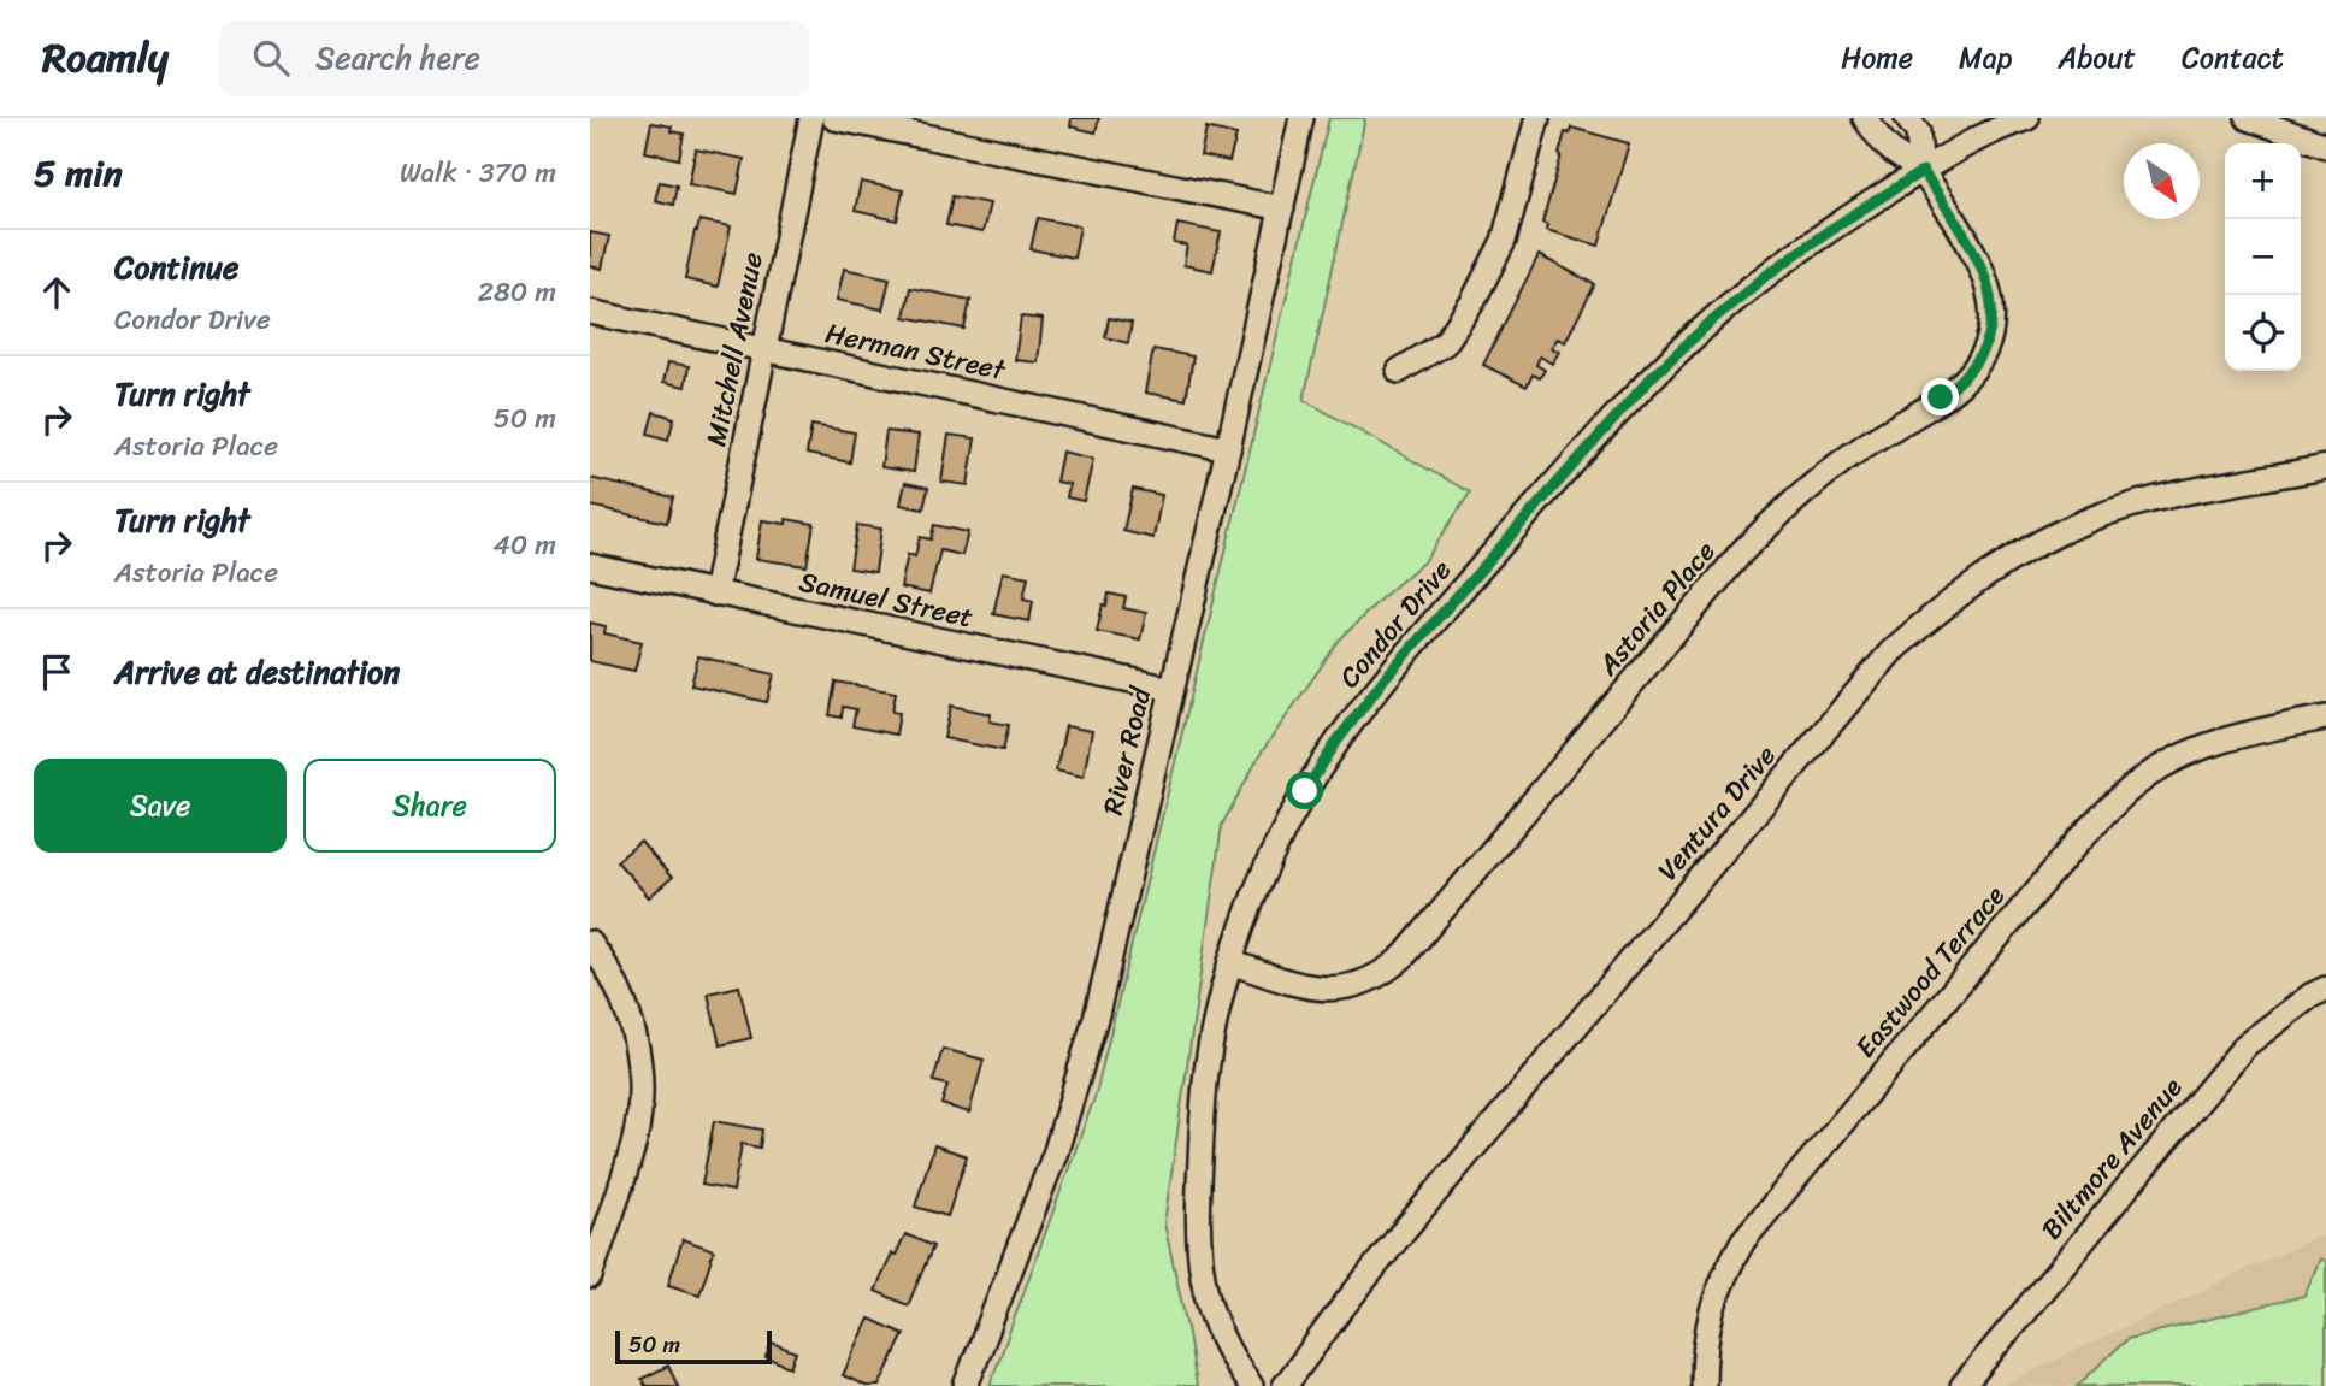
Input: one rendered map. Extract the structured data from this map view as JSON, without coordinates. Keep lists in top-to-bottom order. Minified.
{"streets":{"street":["Mitchell Avenue","Herman Street","Samuel Street","Astoria Place","Condor Drive","River Road","Ventura Drive","Eastwood Terrace","Biltmore Avenue"]},"crossings":[["Mitchell Avenue","Herman Street"],["Mitchell Avenue","Samuel Street"],["Herman Street","River Road"],["Samuel Street","River Road"],["Astoria Place","Condor Drive"]],"scale_bar":"50 m","north":"bottom right","page":{"header":"Roamly","search":"Search here","nav":["Home","Map","About","Contact"],"heading":["5 min","Walk · 370 m"],"map_buttons":["+","−"],"list":[["Continue","Condor Drive","280 m"],["Turn right","Astoria Place","50 m"],["Turn right","Astoria Place","40 m"],"Arrive at destination"],"buttons":["Save","Share"],"scale":"50 m"}}
